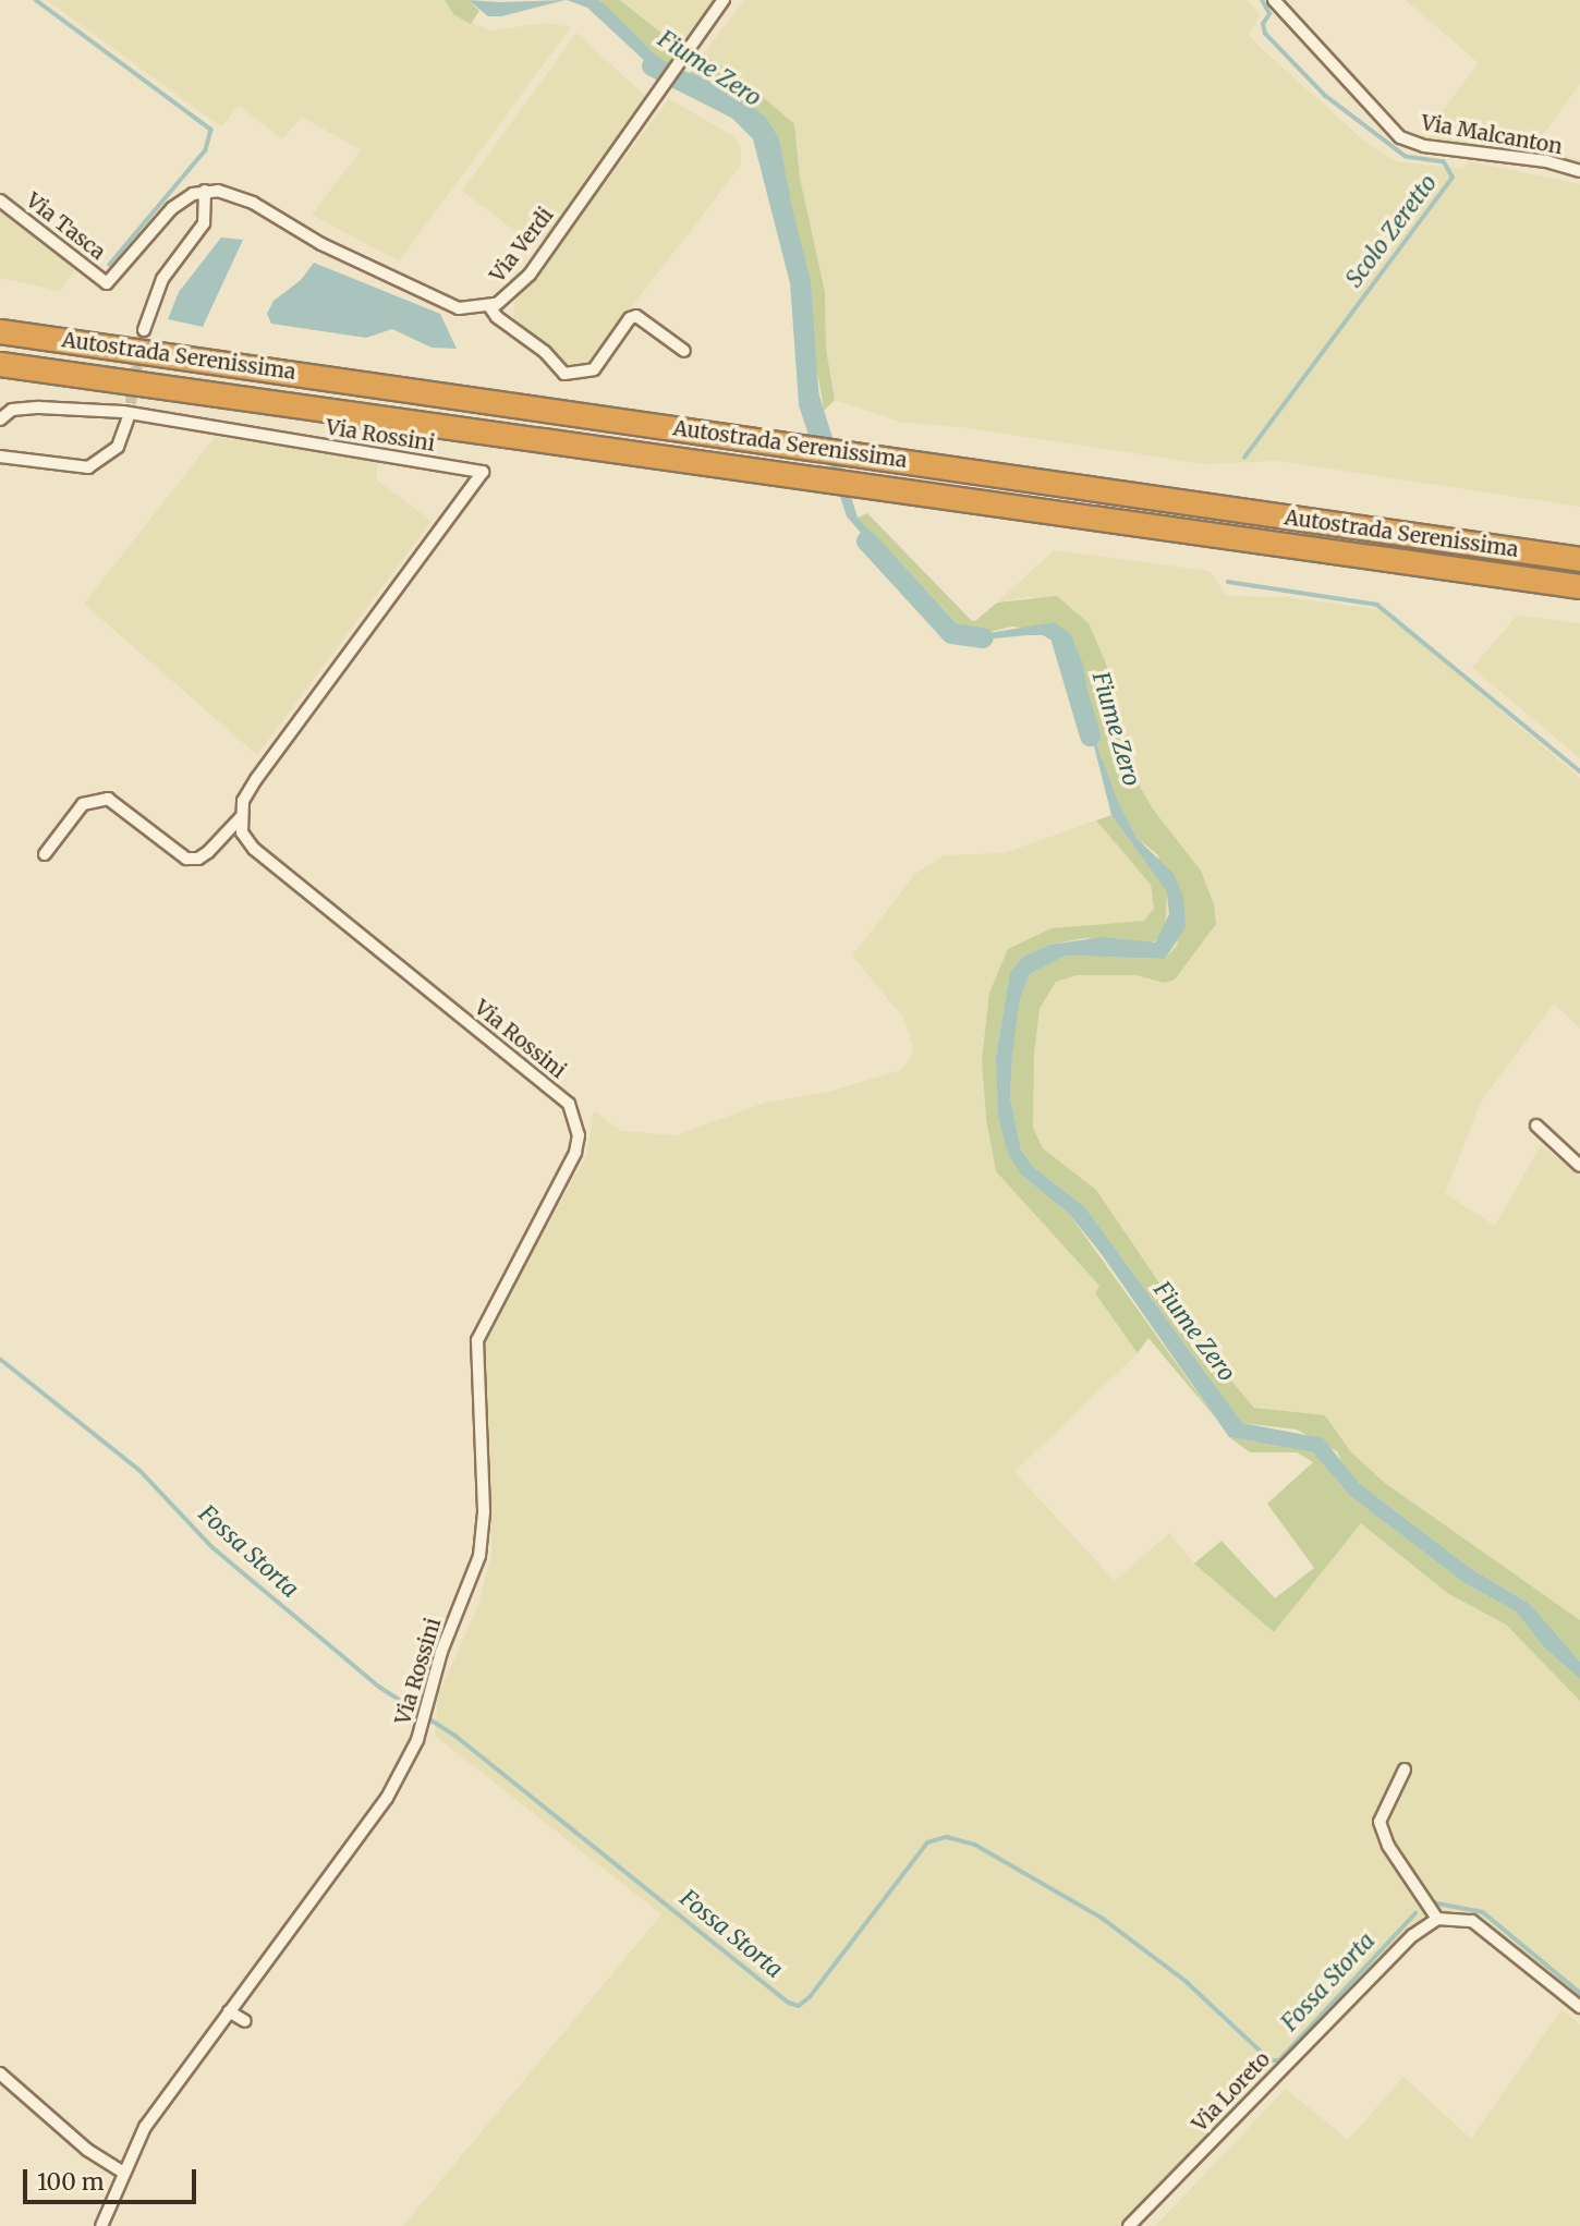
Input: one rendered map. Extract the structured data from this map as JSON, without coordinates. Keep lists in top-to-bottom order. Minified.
{"streets":{"highway":["Autostrada Serenissima"],"street":["Via Malcanton","Via Tasca","Via Verdi","Via Rossini","Via Loreto"]},"crossings":[["Via Tasca","Via Verdi"]],"water":["Fiume Zero","Scolo Zeretto","Fossa Storta"],"scale_bar":"100 m"}
